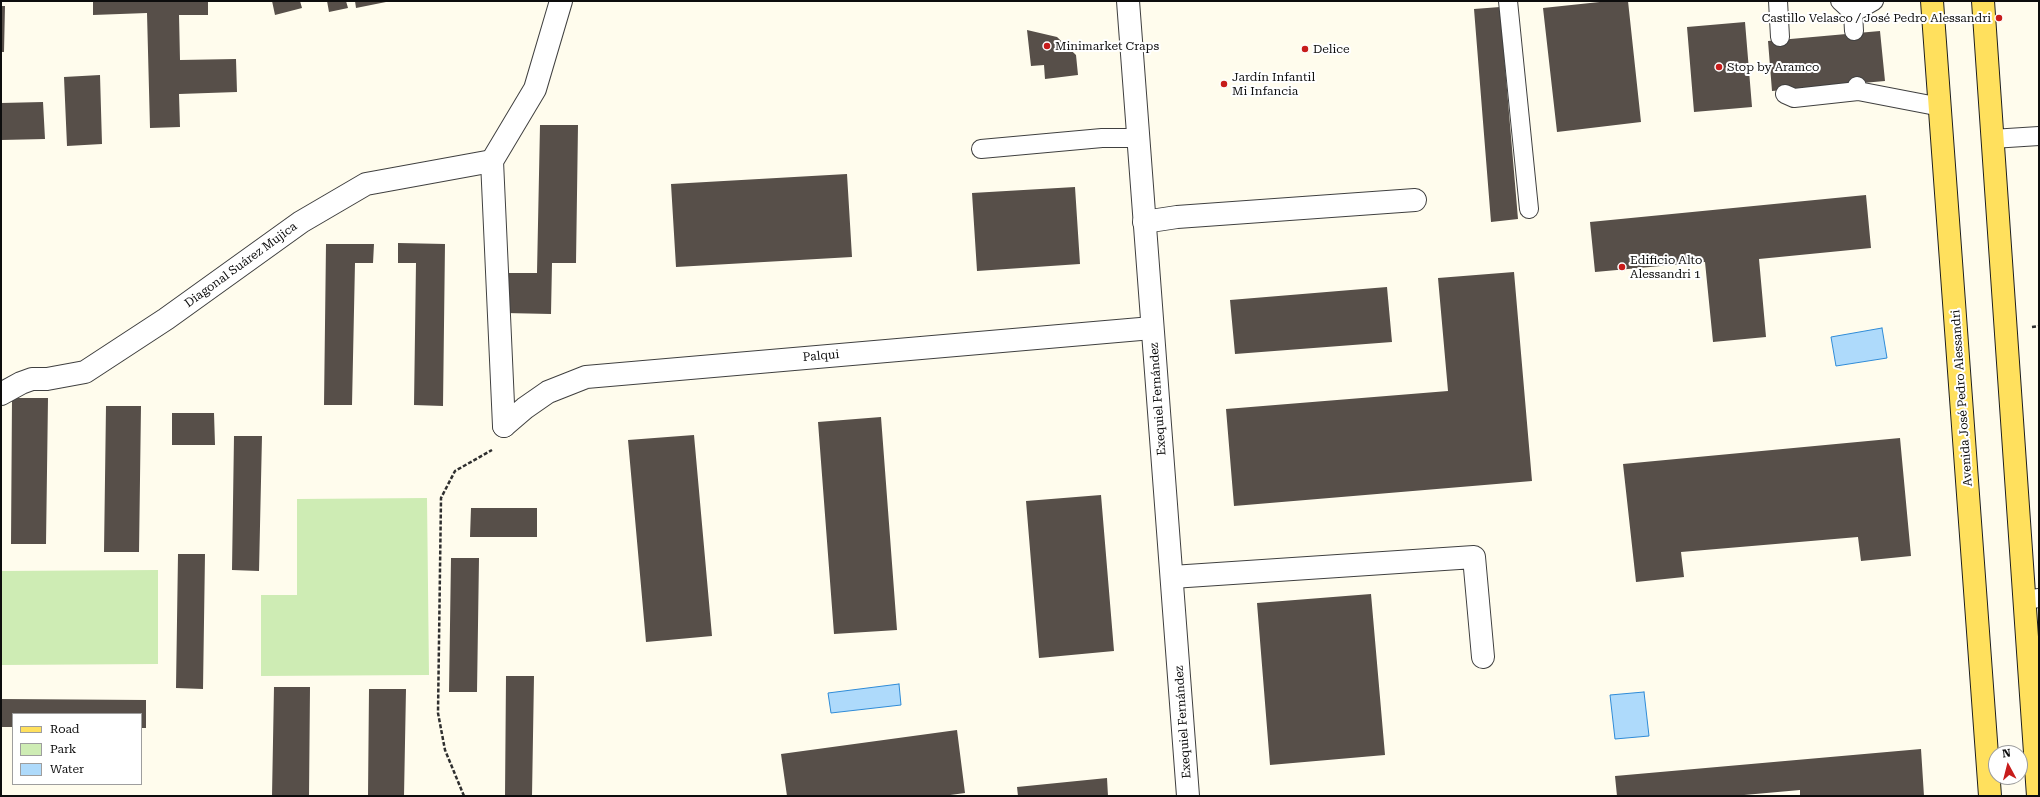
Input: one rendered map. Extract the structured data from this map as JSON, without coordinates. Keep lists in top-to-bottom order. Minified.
{"streets":{"main road":["Avenida José Pedro Alessandri"],"street":["Diagonal Suárez Mujica","Palqui","Exequiel Fernández"]},"crossings":[["Palqui","Exequiel Fernández"]],"places":["Castillo Velasco / José Pedro Alessandri","Minimarket Craps","Delice","Stop by Aramco","Jardín Infantil Mi Infancia","Edificio Alto Alessandri 1"],"legend":["Road","Park","Water"],"north":"top"}
